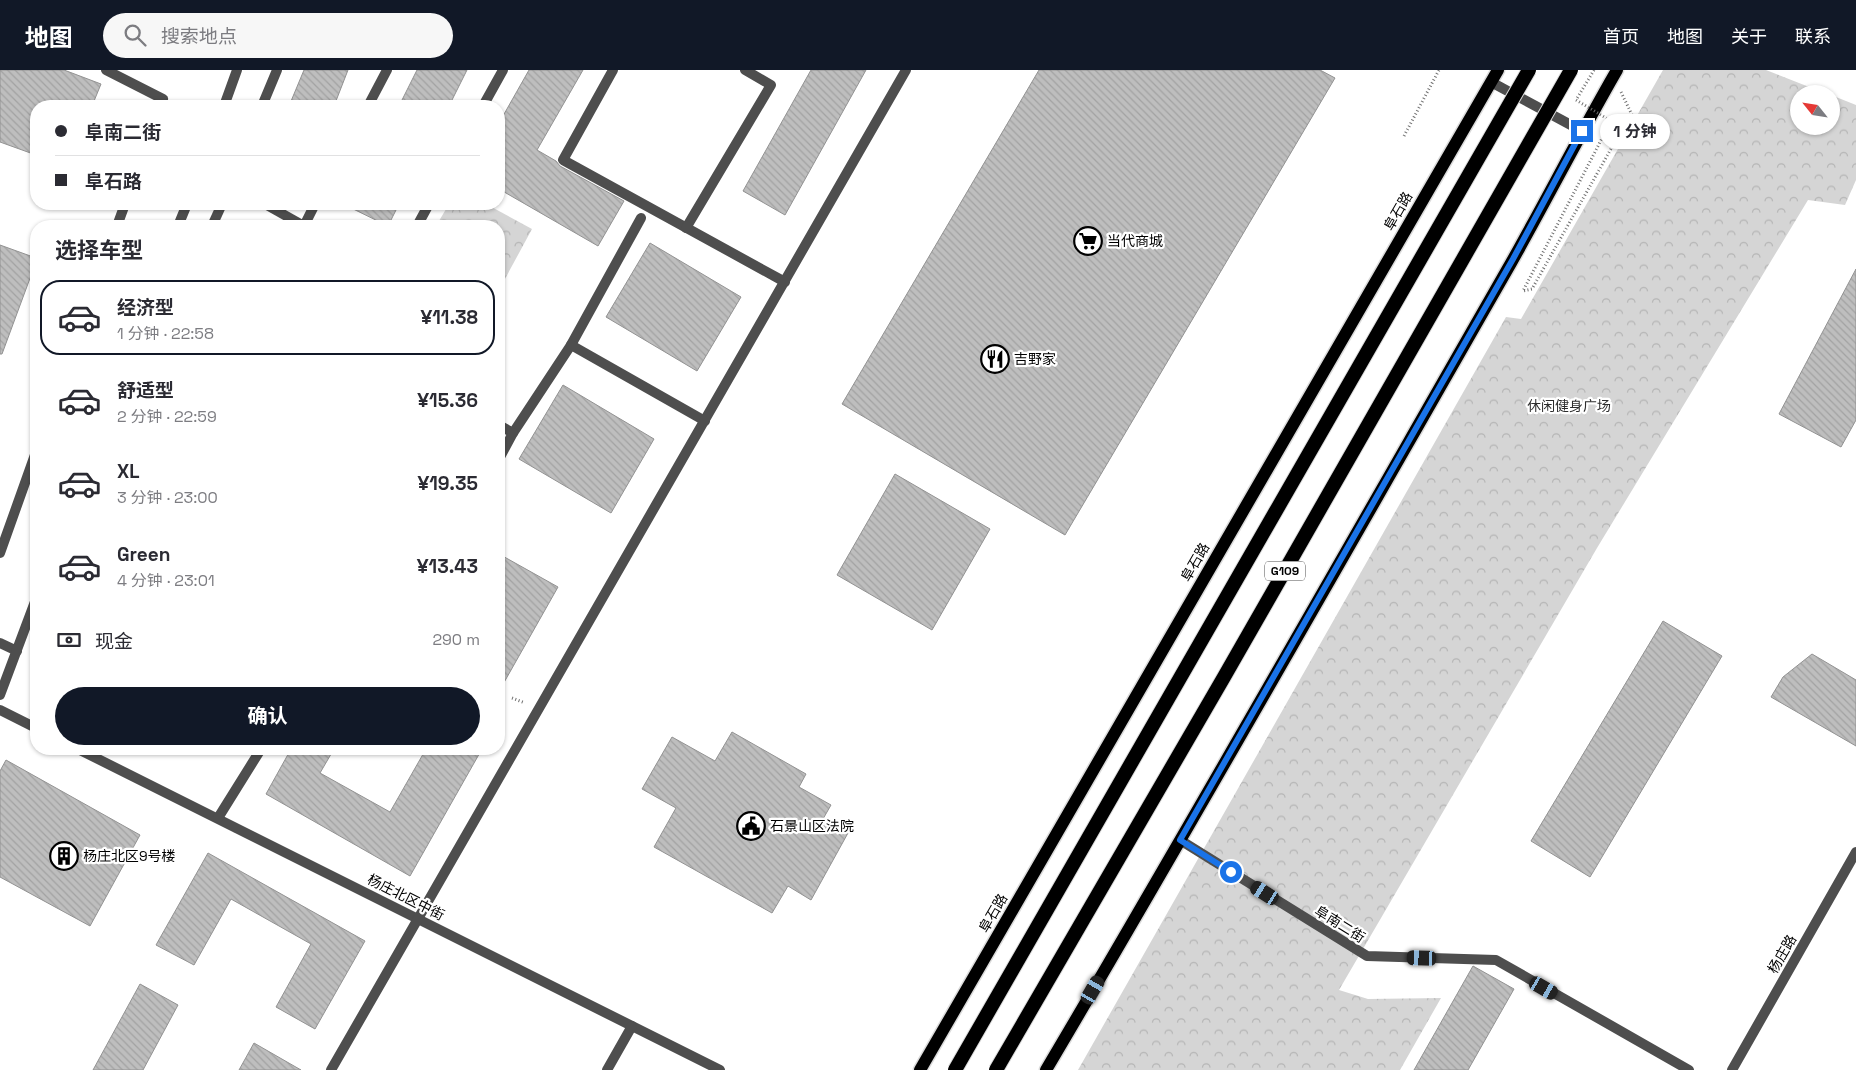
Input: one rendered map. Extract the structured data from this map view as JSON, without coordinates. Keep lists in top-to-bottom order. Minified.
{"streets":{"highway":["G109"],"main road":["阜石路"],"street":["杨庄北区中街","阜南二街","杨庄路"]},"parks":["休闲健身广场"],"places":{"supermarket":["当代商城"],"restaurant":["吉野家"],"public building":["石景山区法院"],"building":["杨庄北区9号楼"]},"north":"top left","page":{"header":"地图","search":"搜索地点","nav":["首页","地图","关于","联系"],"banner":["阜南二街","阜石路"],"bubble":"1 分钟","heading":"选择车型","list":[{"name":"经济型","note":"1 分钟 · 22:58","value":"¥11.38"},{"name":"舒适型","note":"2 分钟 · 22:59","value":"¥15.36"},{"name":"XL","note":"3 分钟 · 23:00","value":"¥19.35"},{"name":"Green","note":"4 分钟 · 23:01","value":"¥13.43"}],"pay":["现金","290 m"],"buttons":"确认"}}
